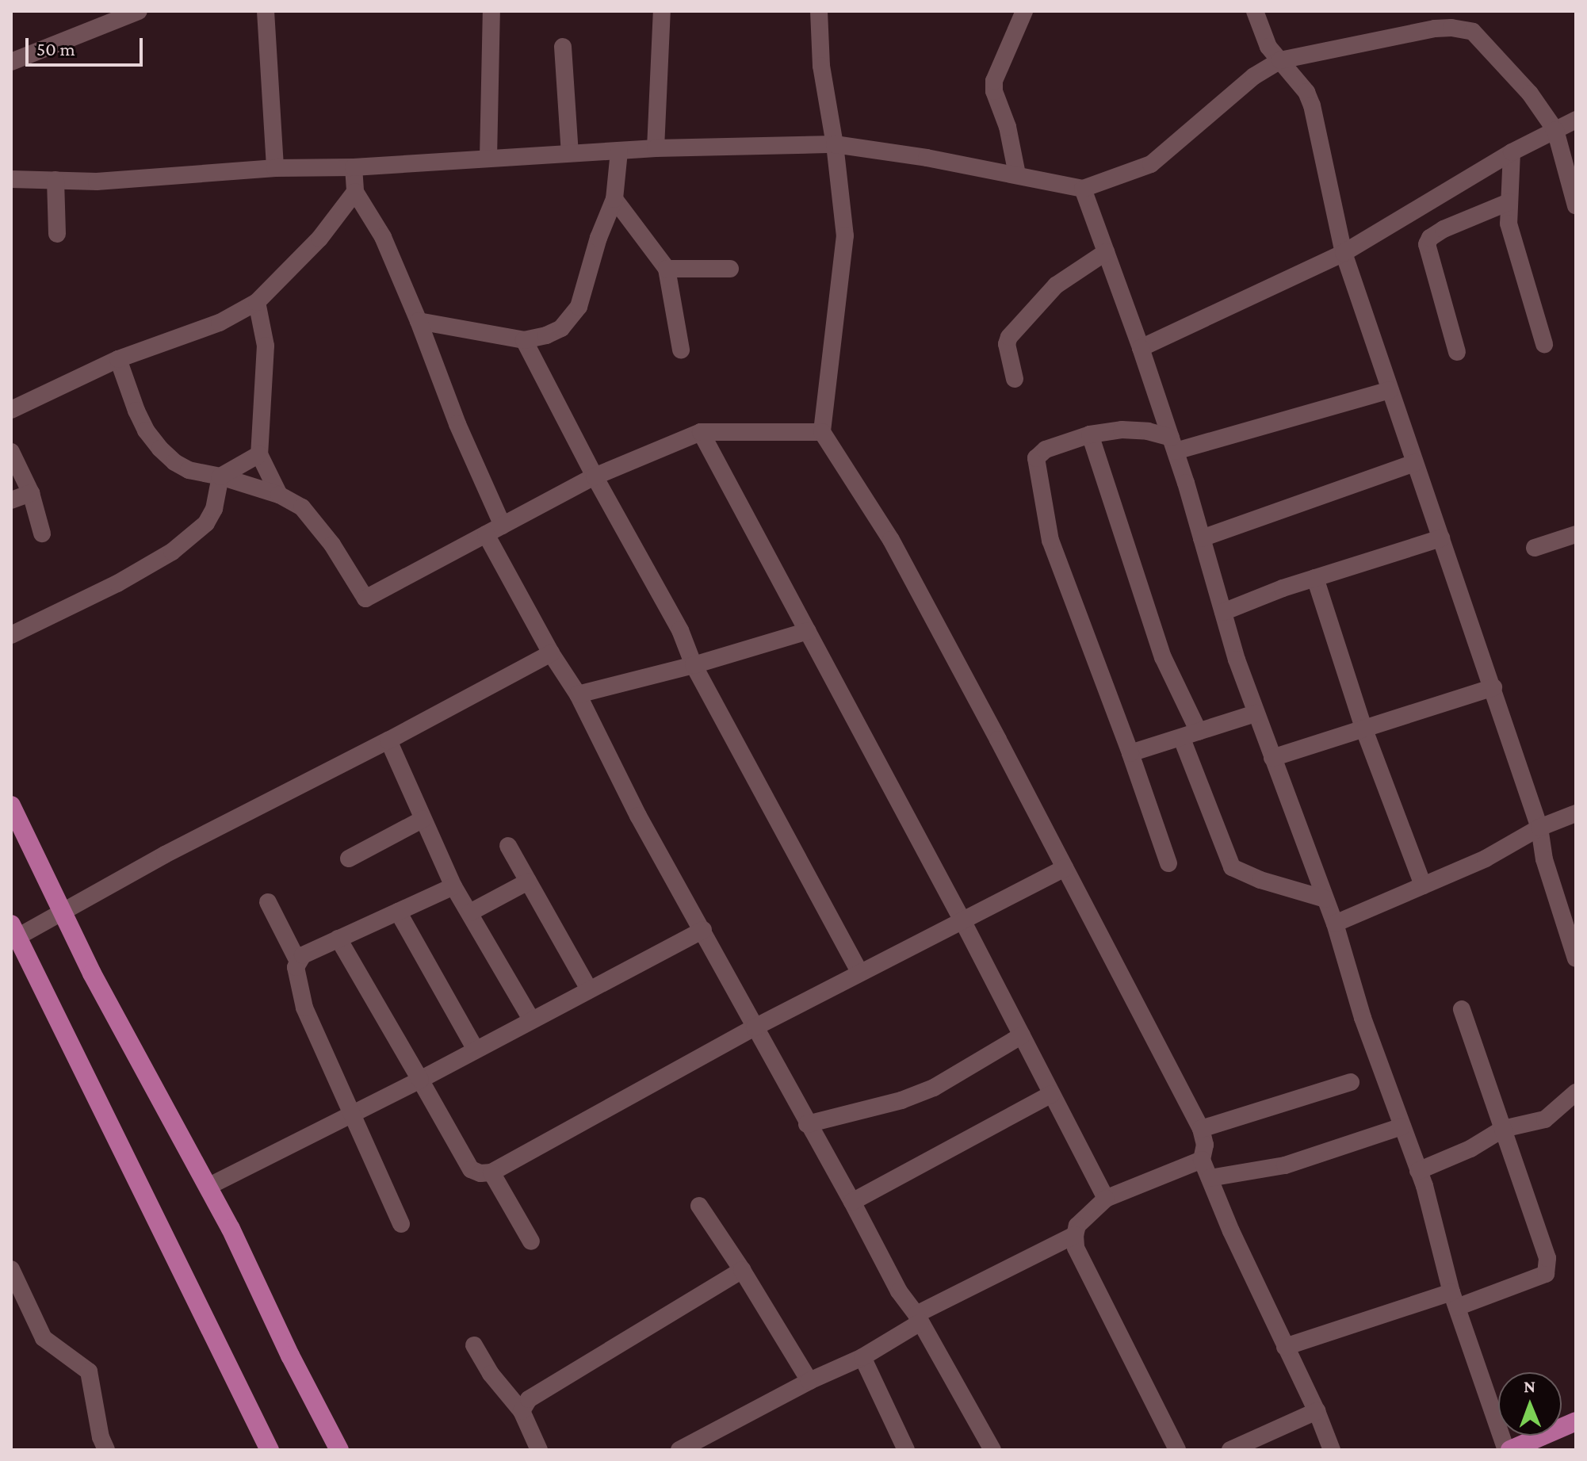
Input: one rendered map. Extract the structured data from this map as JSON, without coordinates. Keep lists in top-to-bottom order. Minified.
{"scale_bar":"50 m","north":"top"}
